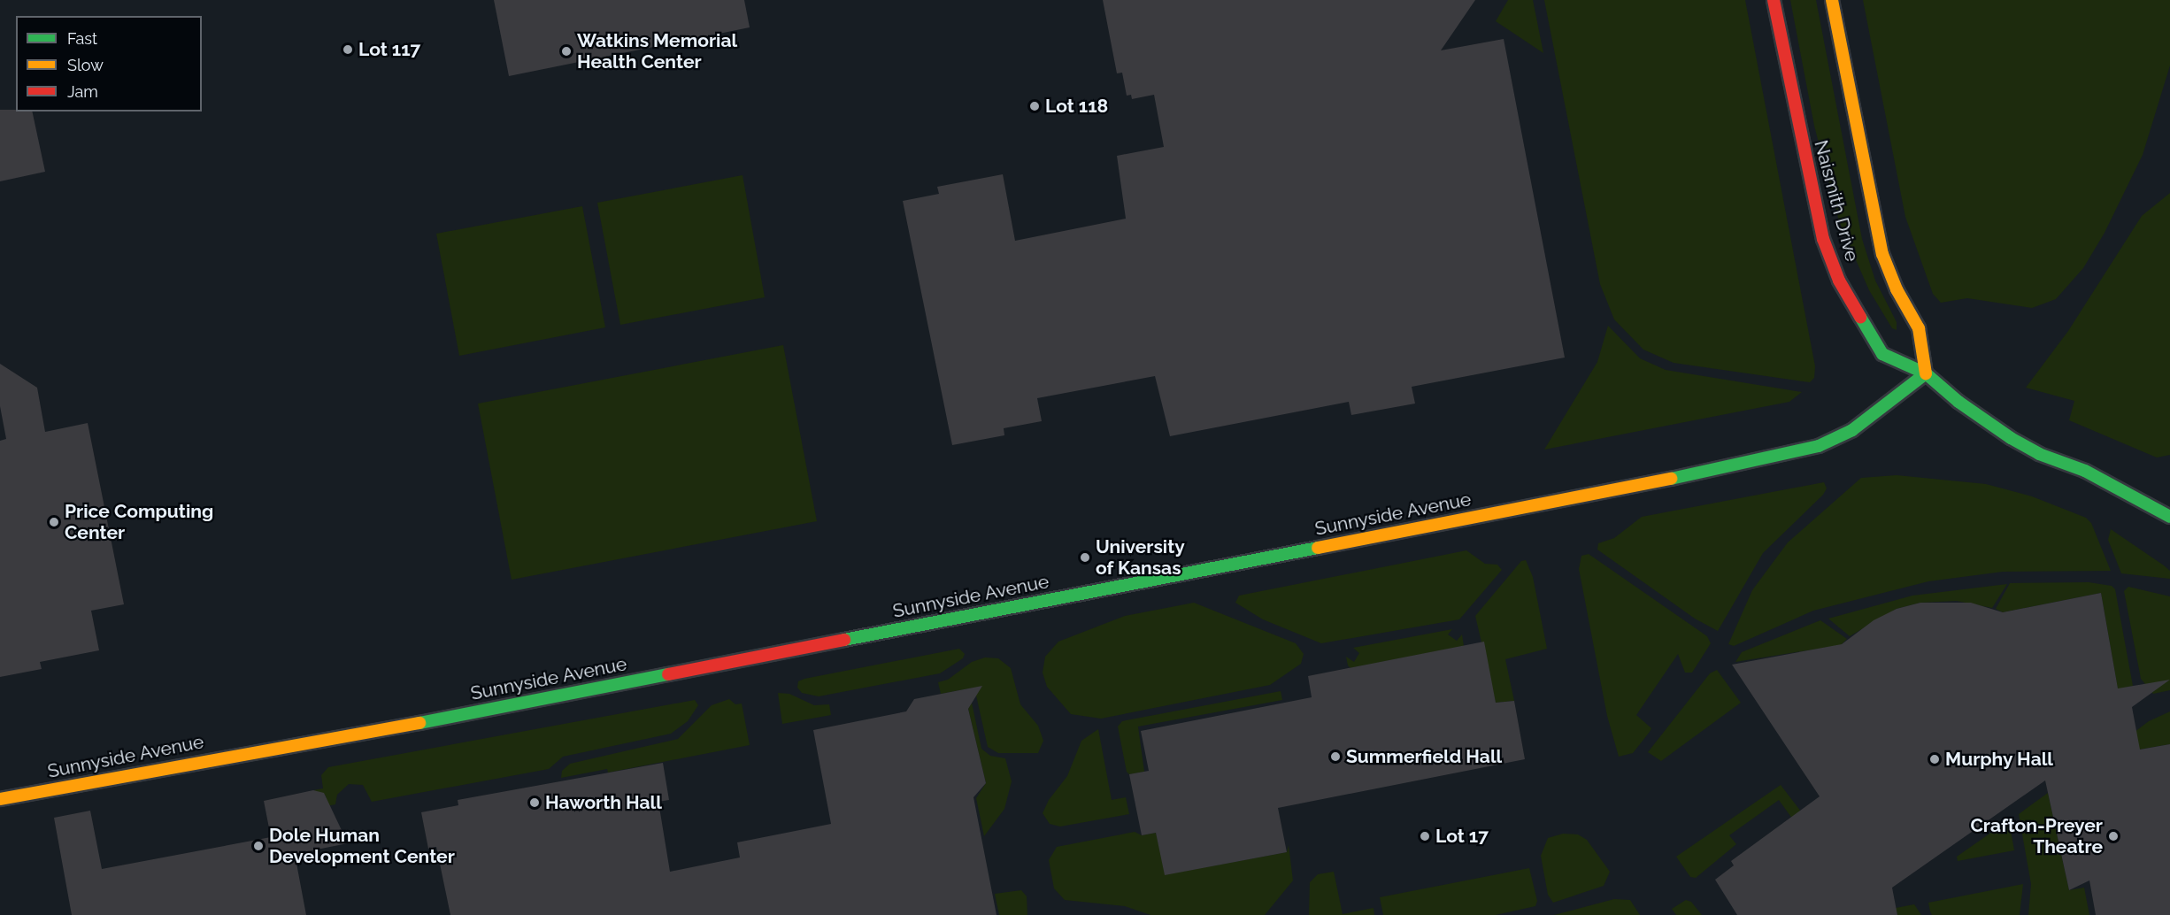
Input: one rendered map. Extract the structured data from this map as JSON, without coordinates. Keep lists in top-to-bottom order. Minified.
{"streets":{"street":["Naismith Drive","Sunnyside Avenue"]},"crossings":[["Naismith Drive","Sunnyside Avenue"]],"places":["Lot 117","Watkins Memorial Health Center","Lot 118","Price Computing Center","University of Kansas","Summerfield Hall","Murphy Hall","Haworth Hall","Lot 17","Crafton-Preyer Theatre","Dole Human Development Center"],"legend":["Fast","Slow","Jam"]}
